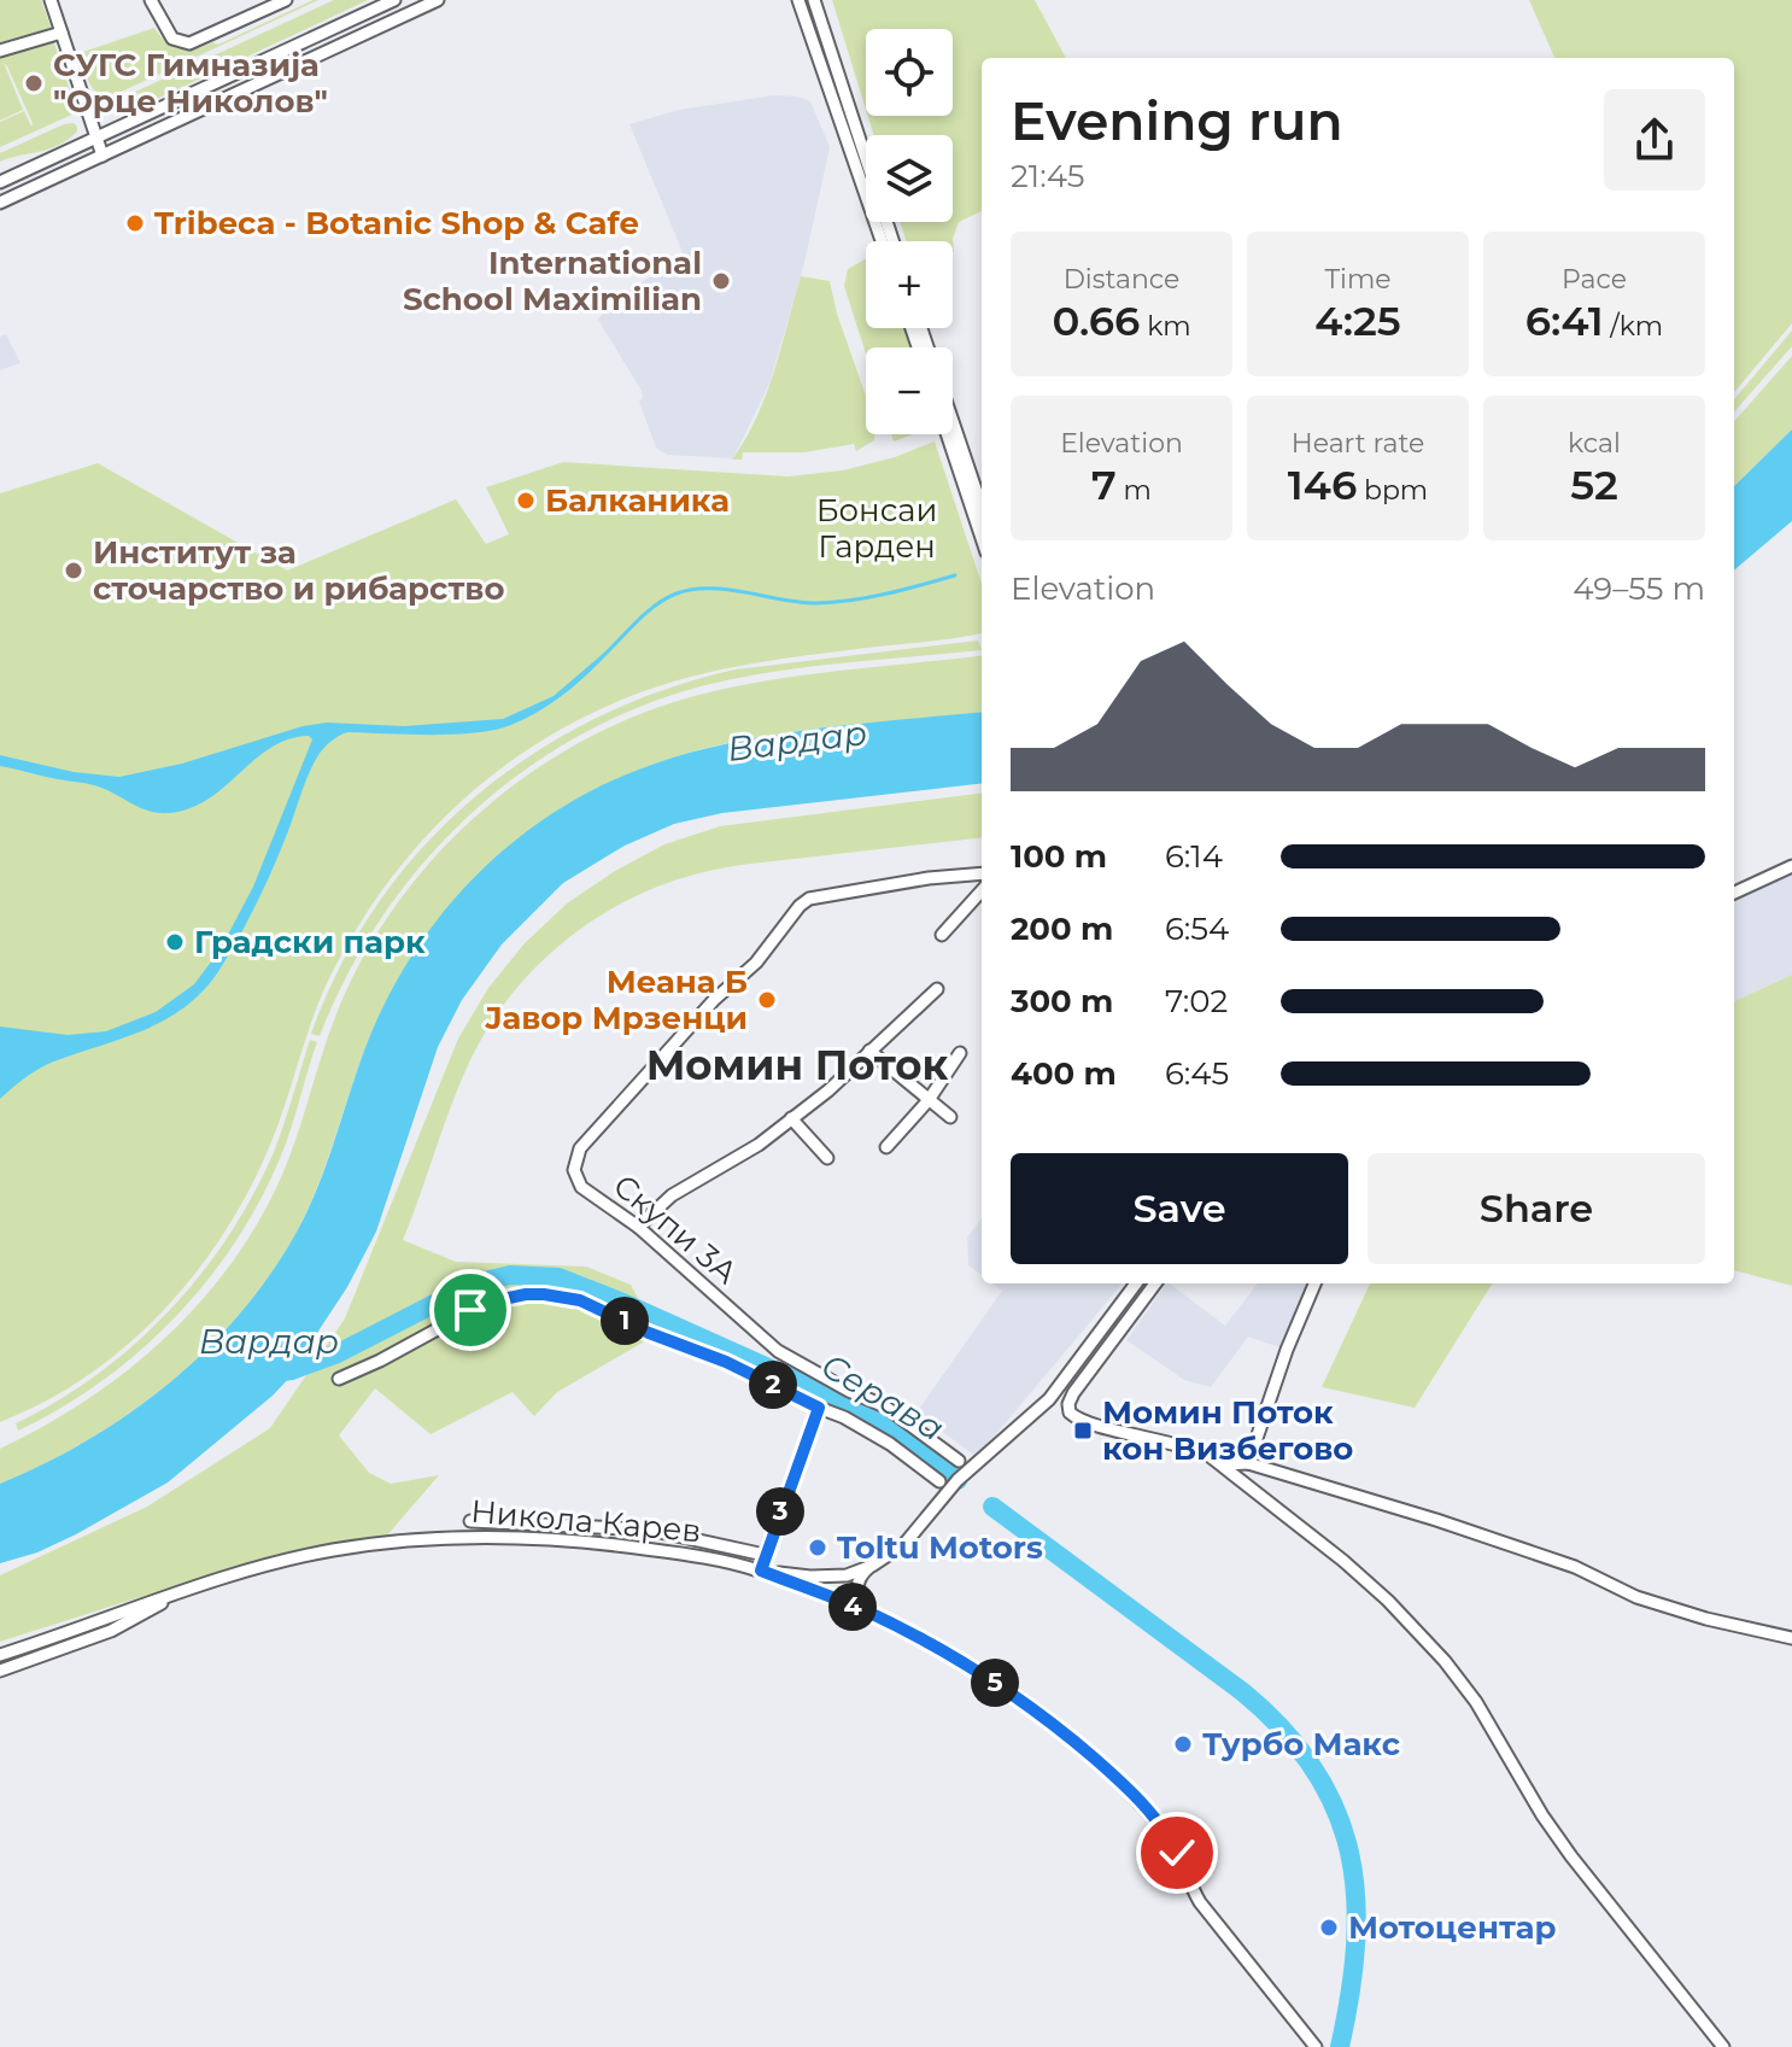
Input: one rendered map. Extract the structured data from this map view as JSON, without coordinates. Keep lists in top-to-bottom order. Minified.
{"streets":{"street":["Скупи 3А","Никола Карев"]},"districts":["Момин Поток"],"water":["Вардар","Серава"],"parks":["Бонсаи Гарден"],"places":{"other":["СУГС Гимназија \"Орце Николов\"","Tribeca - Botanic Shop & Cafe","International School Maximilian","Балканика","Институт за сточарство и рибарство","Градски парк","Меана Б Јавор Мрзенци","Toltu Motors","Турбо Макс","Мотоцентар"],"transit":["Момин Поток кон Визбегово"]},"page":{"map_buttons":["+","−"],"heading":["Evening run","21:45"],"stats":[["Distance","0.66 km"],["Time","4:25"],["Pace","6:41 /km"],["Elevation","7 m"],["Heart rate","146 bpm"],["kcal","52"]],"chart":["Elevation","49–55 m"],"list":[{"name":"100 m","note":"6:14"},{"name":"200 m","note":"6:54"},{"name":"300 m","note":"7:02"},{"name":"400 m","note":"6:45"}],"buttons":["Save","Share"],"pins":["1","2","3","4","5"]}}
